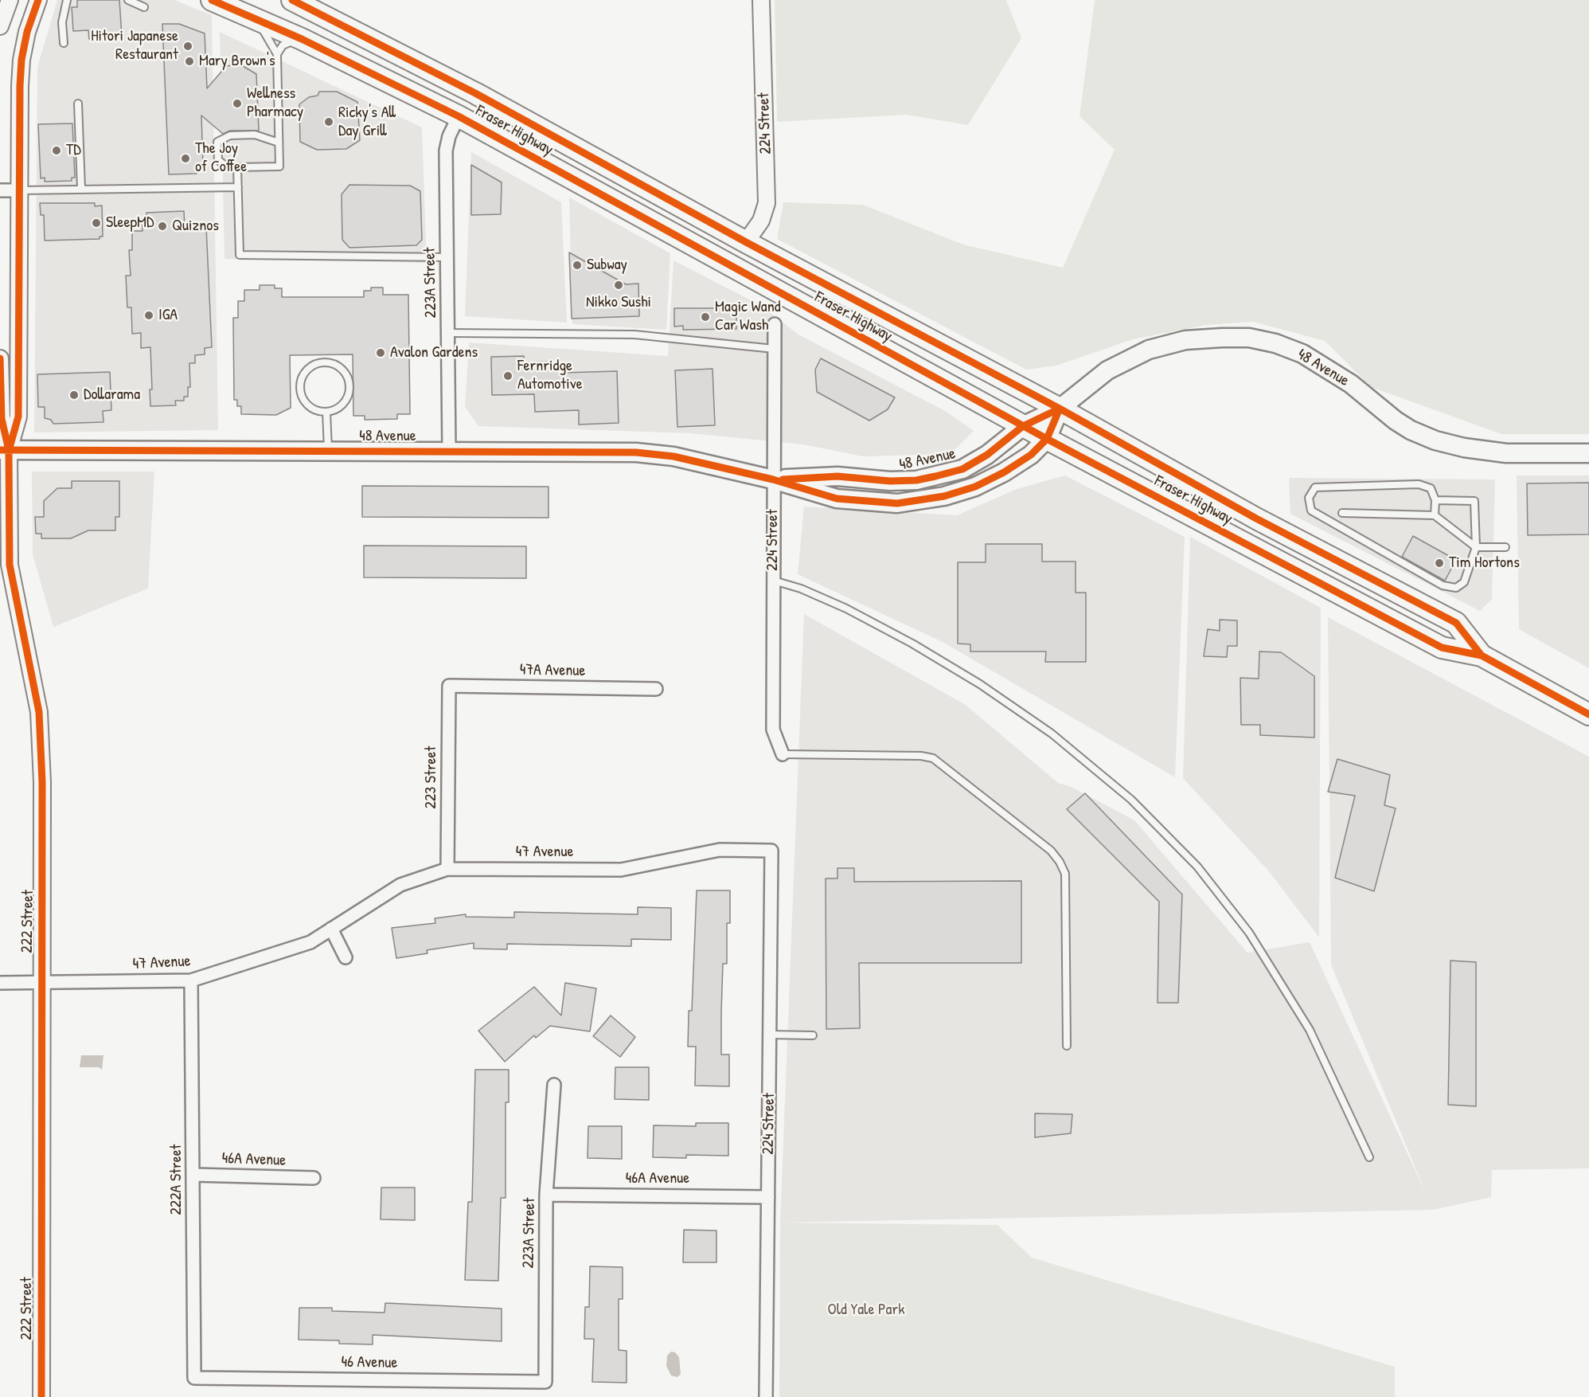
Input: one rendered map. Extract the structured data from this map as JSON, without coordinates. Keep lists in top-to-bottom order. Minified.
{"streets":{"main road":["Fraser Highway","48 Avenue"],"street":["224 Street","223A Street","47A Avenue","223 Street","47 Avenue","222 Street","46A Avenue","222A Street","46 Avenue"]},"crossings":[["224 Street","Fraser Highway"],["224 Street","48 Avenue"],["224 Street","47 Avenue"],["224 Street","46A Avenue"],["Fraser Highway","223A Street"],["Fraser Highway","48 Avenue"],["223A Street","48 Avenue"],["223A Street","46A Avenue"],["223A Street","46 Avenue"],["48 Avenue","222 Street"],["47A Avenue","223 Street"],["223 Street","47 Avenue"],["47 Avenue","222 Street"],["47 Avenue","222A Street"],["46A Avenue","222A Street"],["222A Street","46 Avenue"]],"parks":["Old Yale Park"],"places":["Hitori Japanese Restaurant","Mary Brown's","Wellness Pharmacy","Ricky's All Day Grill","TD","The Joy of Coffee","SleepMD","Quiznos","Subway","Nikko Sushi","IGA","Magic Wand Car Wash","Avalon Gardens","Fernridge Automotive","Dollarama","Tim Hortons"]}
